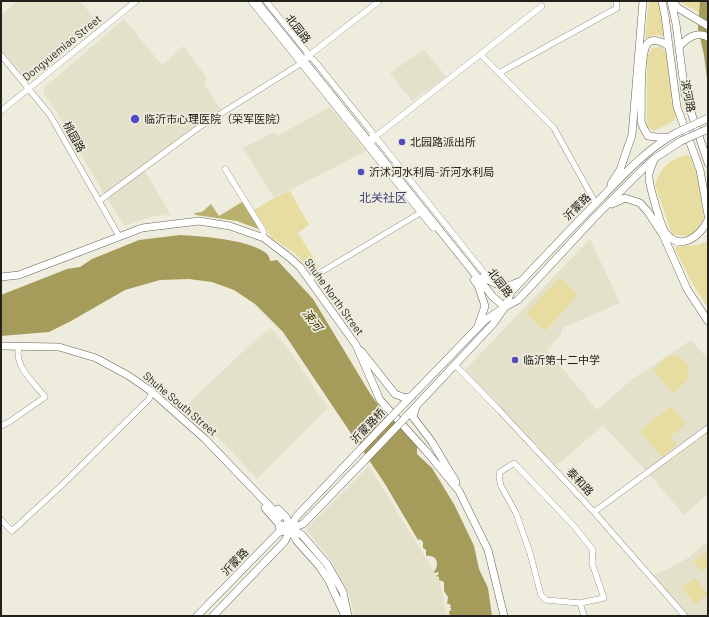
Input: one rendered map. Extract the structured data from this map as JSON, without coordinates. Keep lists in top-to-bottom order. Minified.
{"streets":{"main road":["北园路","滨河路","沂蒙路","Shuhe North Street","Shuhe South Street","沂蒙路桥"],"street":["Dongyuemiao Street","桃园路","泰和路"]},"crossings":[["北园路","沂蒙路"],["Dongyuemiao Street","桃园路"],["桃园路","Shuhe North Street"],["沂蒙路","沂蒙路桥"],["沂蒙路","泰和路"]],"districts":["北关社区"],"water":["涑河"],"places":["临沂市心理医院（荣军医院）","北园路派出所","沂沭河水利局-沂河水利局","临沂第十二中学"]}
